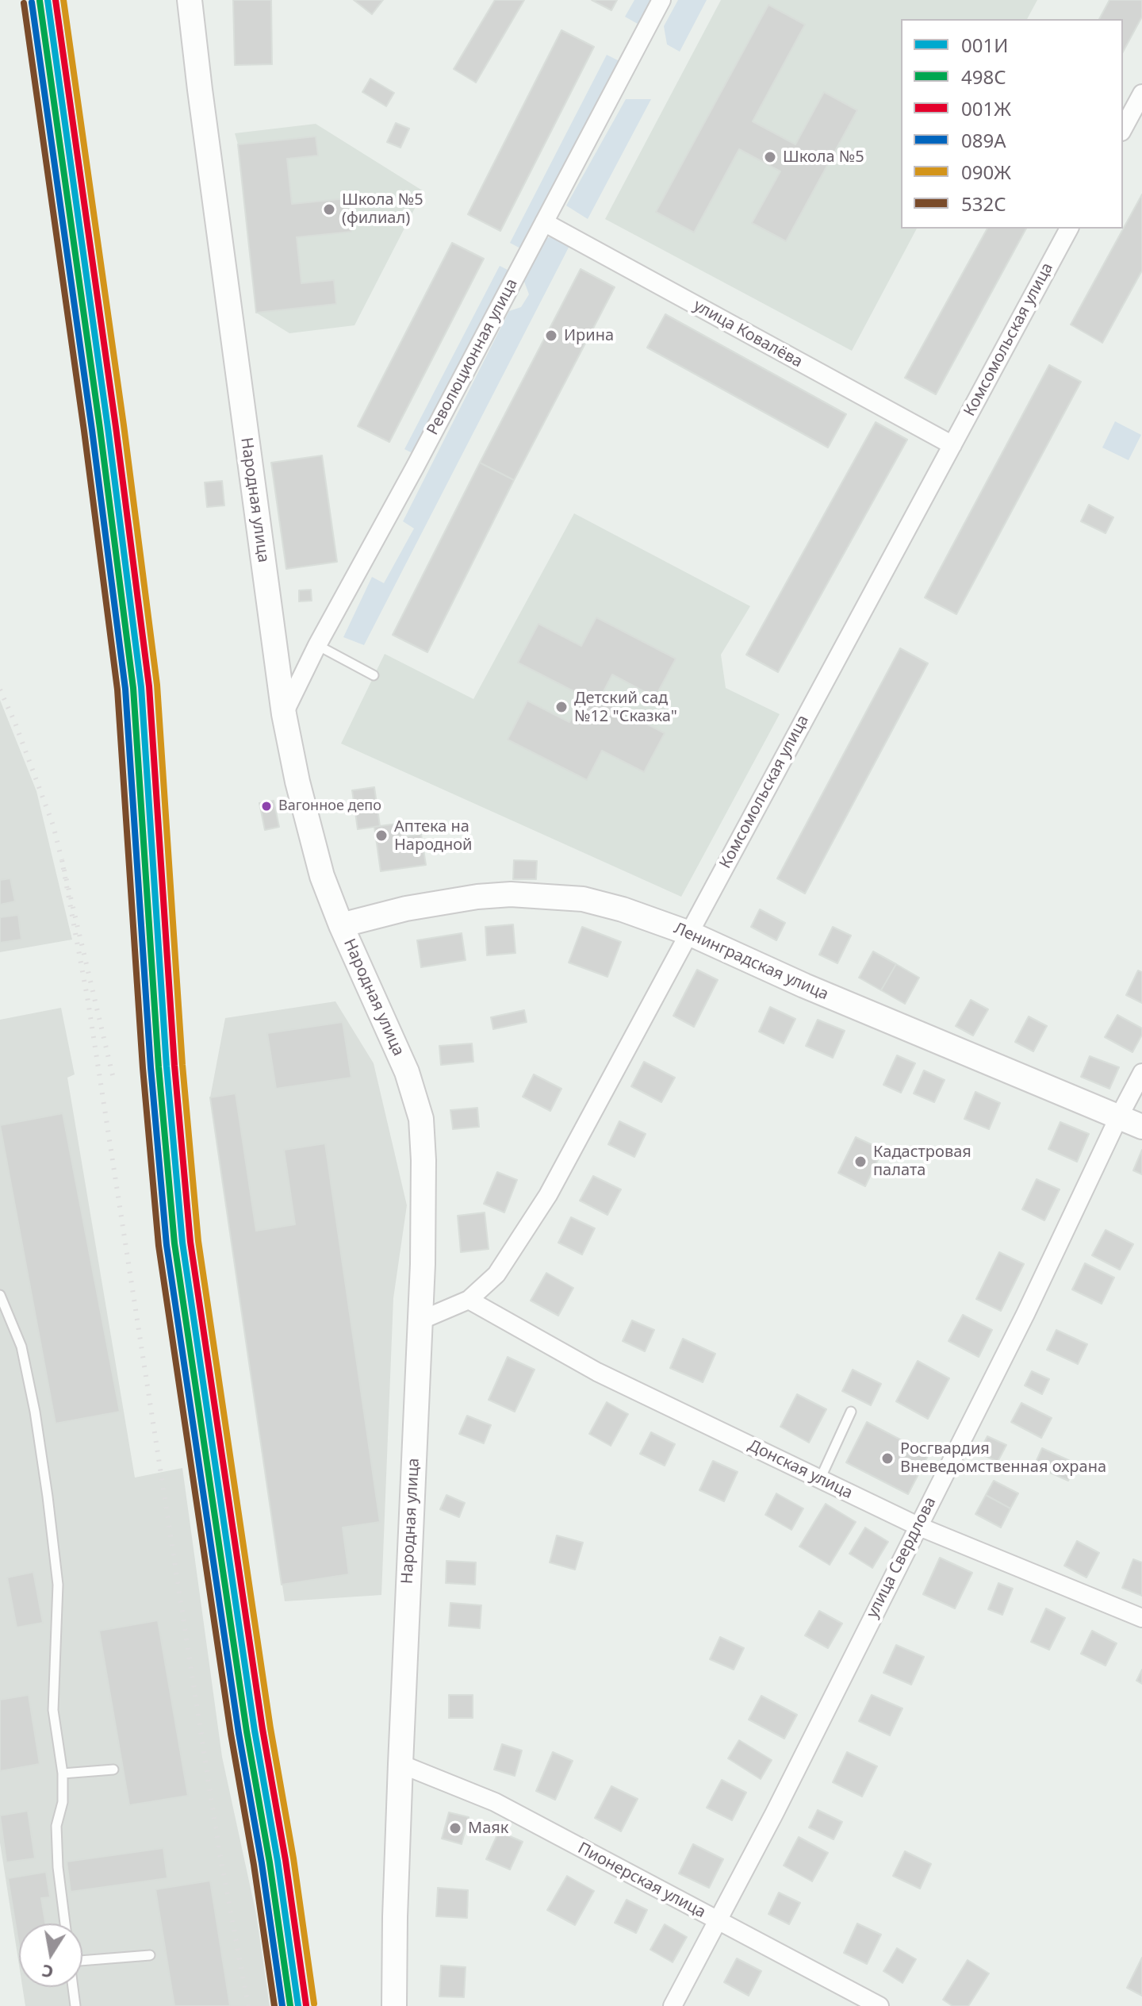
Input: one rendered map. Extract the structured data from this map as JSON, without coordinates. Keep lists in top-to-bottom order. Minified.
{"streets":{"street":["улица Ковалёва","Комсомольская улица","Революционная улица","Народная улица","Ленинградская улица","Донская улица","улица Свердлова","Пионерская улица"]},"crossings":[["улица Ковалёва","Комсомольская улица"],["улица Ковалёва","Революционная улица"],["Комсомольская улица","Народная улица"],["Комсомольская улица","Ленинградская улица"],["Комсомольская улица","Донская улица"],["Революционная улица","Народная улица"],["Народная улица","Ленинградская улица"],["Народная улица","Пионерская улица"],["Ленинградская улица","улица Свердлова"],["Донская улица","улица Свердлова"],["улица Свердлова","Пионерская улица"]],"places":["Школа №5","Школа №5 (филиал)","Ирина","Детский сад №12 \"Сказка\"","Вагонное депо","Аптека на Народной","Кадастровая палата","Росгвардия Вневедомственная охрана","Маяк"],"lines":["transit line 001И","transit line 001Ж","transit line 090Ж","transit line 498С","transit line 089А","transit line 532С"],"legend":["001И","498С","001Ж","089А","090Ж","532С"],"north":"bottom"}
